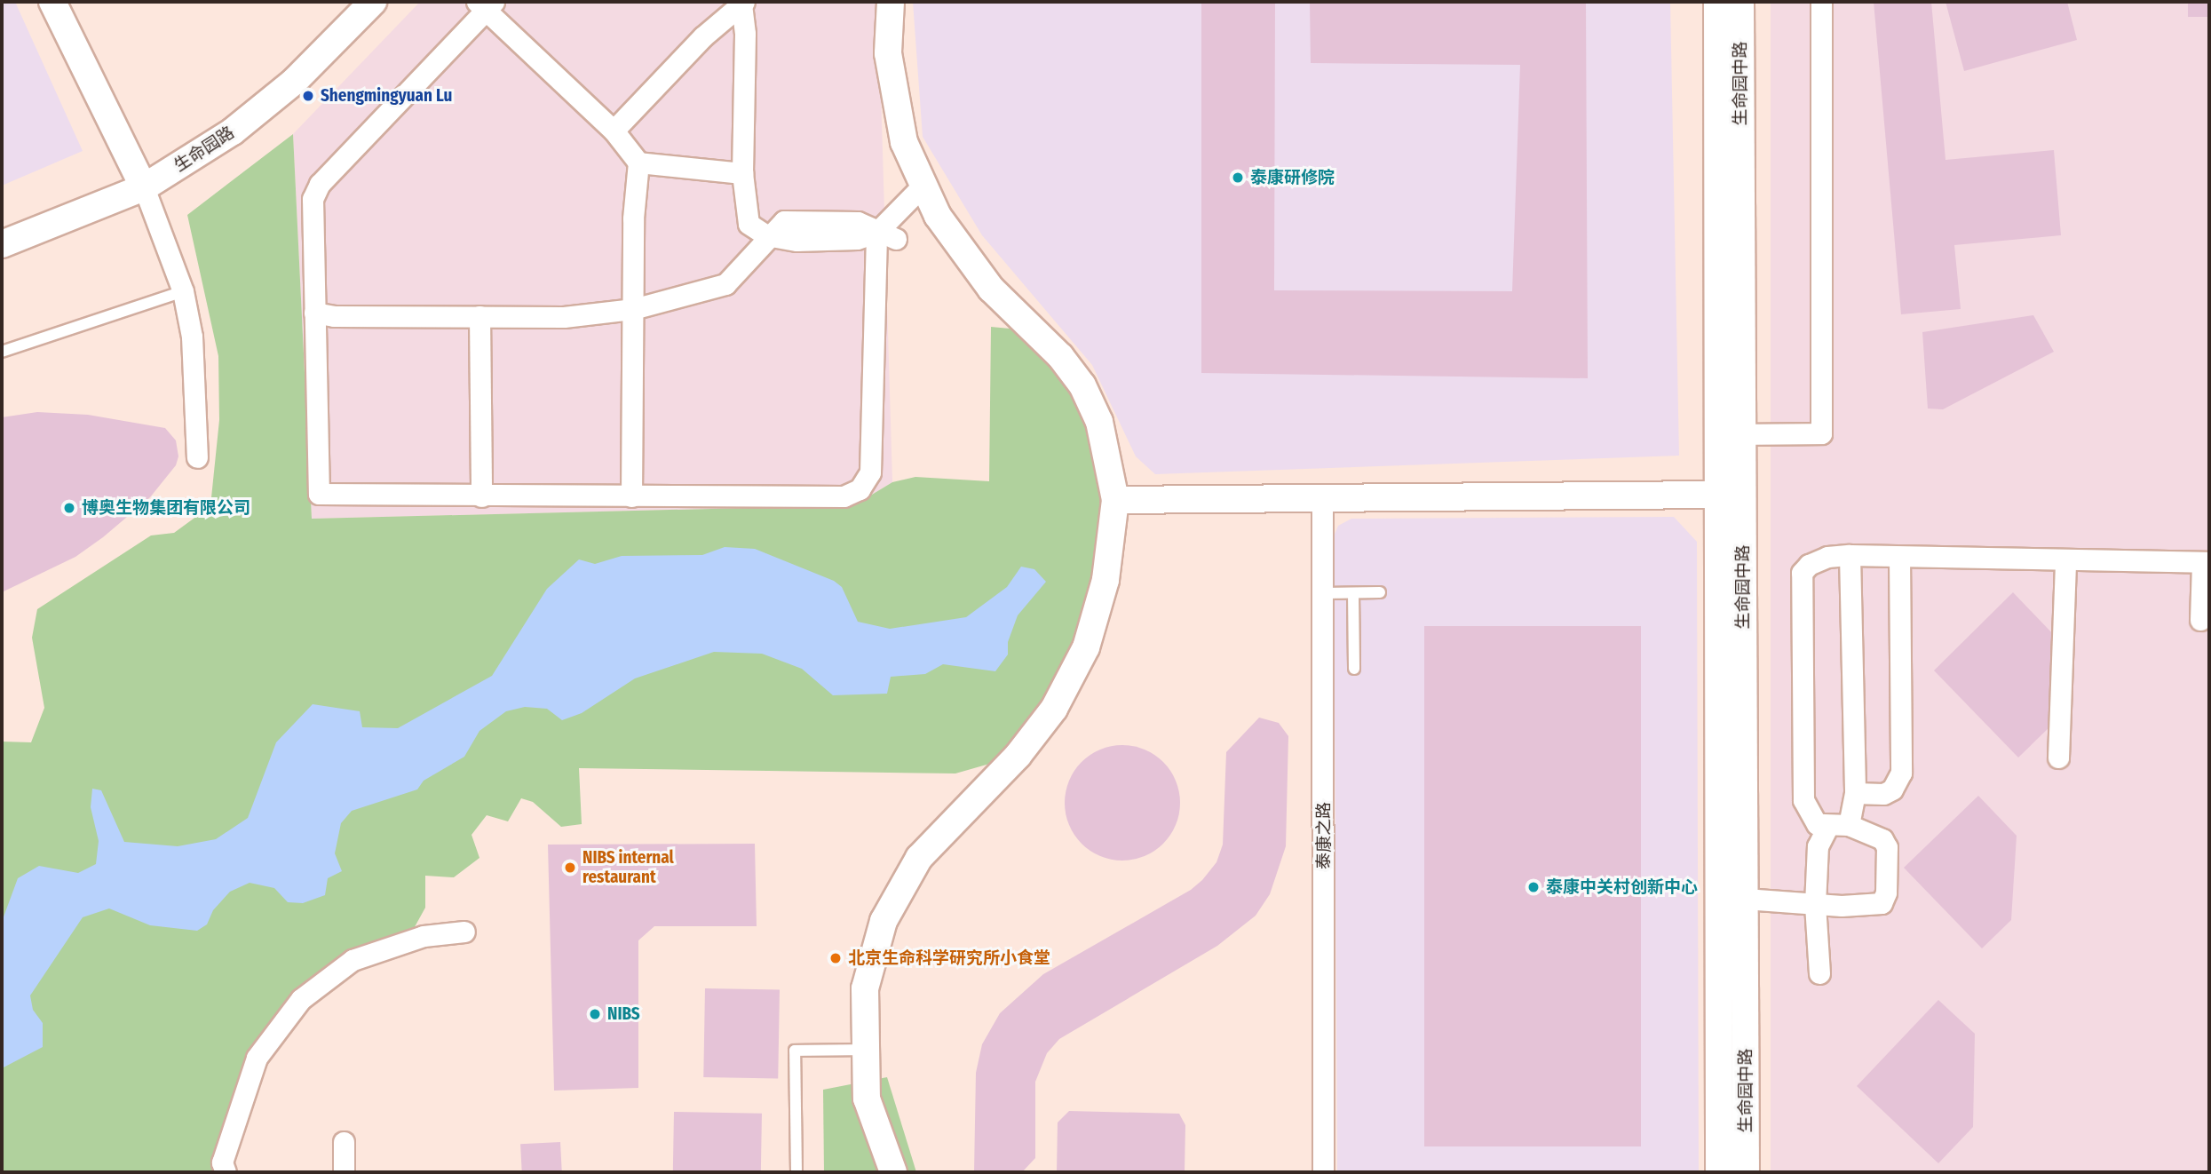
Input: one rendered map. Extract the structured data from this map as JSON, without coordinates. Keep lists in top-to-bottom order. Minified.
{"streets":{"street":["生命园中路","生命园路","泰康之路"]},"places":["Shengmingyuan Lu","泰康研修院","博奥生物集团有限公司","NIBS internal restaurant","泰康中关村创新中心","北京生命科学研究所小食堂","NIBS"]}
